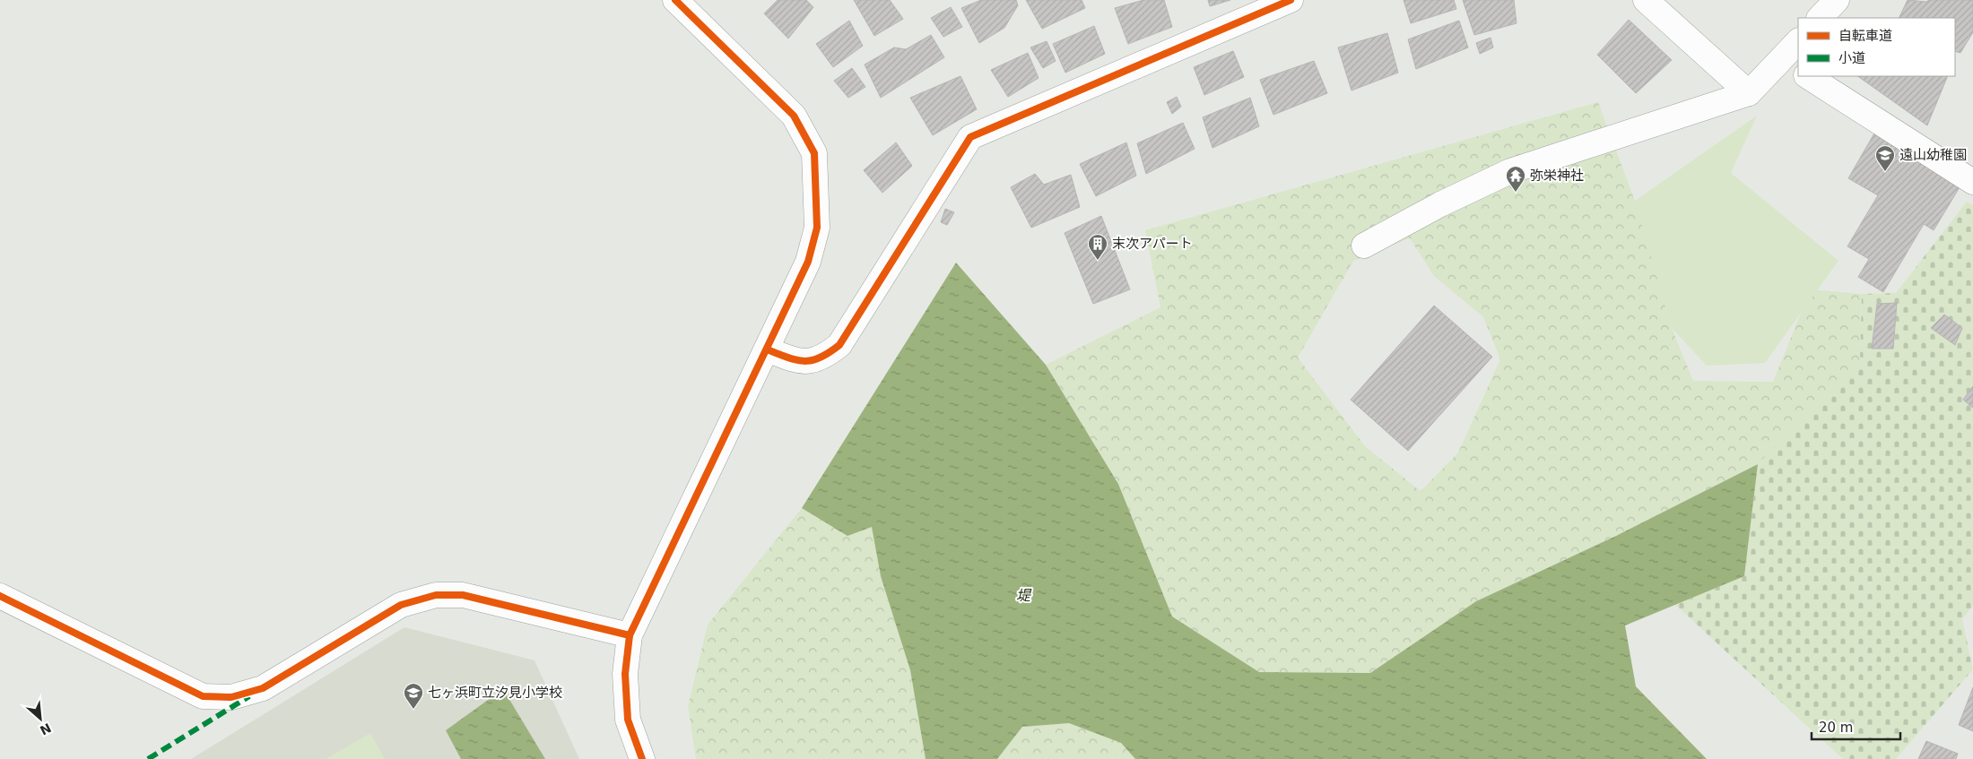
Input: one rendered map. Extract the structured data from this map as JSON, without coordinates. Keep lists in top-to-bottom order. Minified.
{"water":["堤"],"places":{"school or university":["遠山幼稚園","七ヶ浜町立汐見小学校"],"temple":["弥栄神社"],"building":["末次アパート"]},"legend":["自転車道","小道"],"scale_bar":"20 m","north":"bottom right"}
